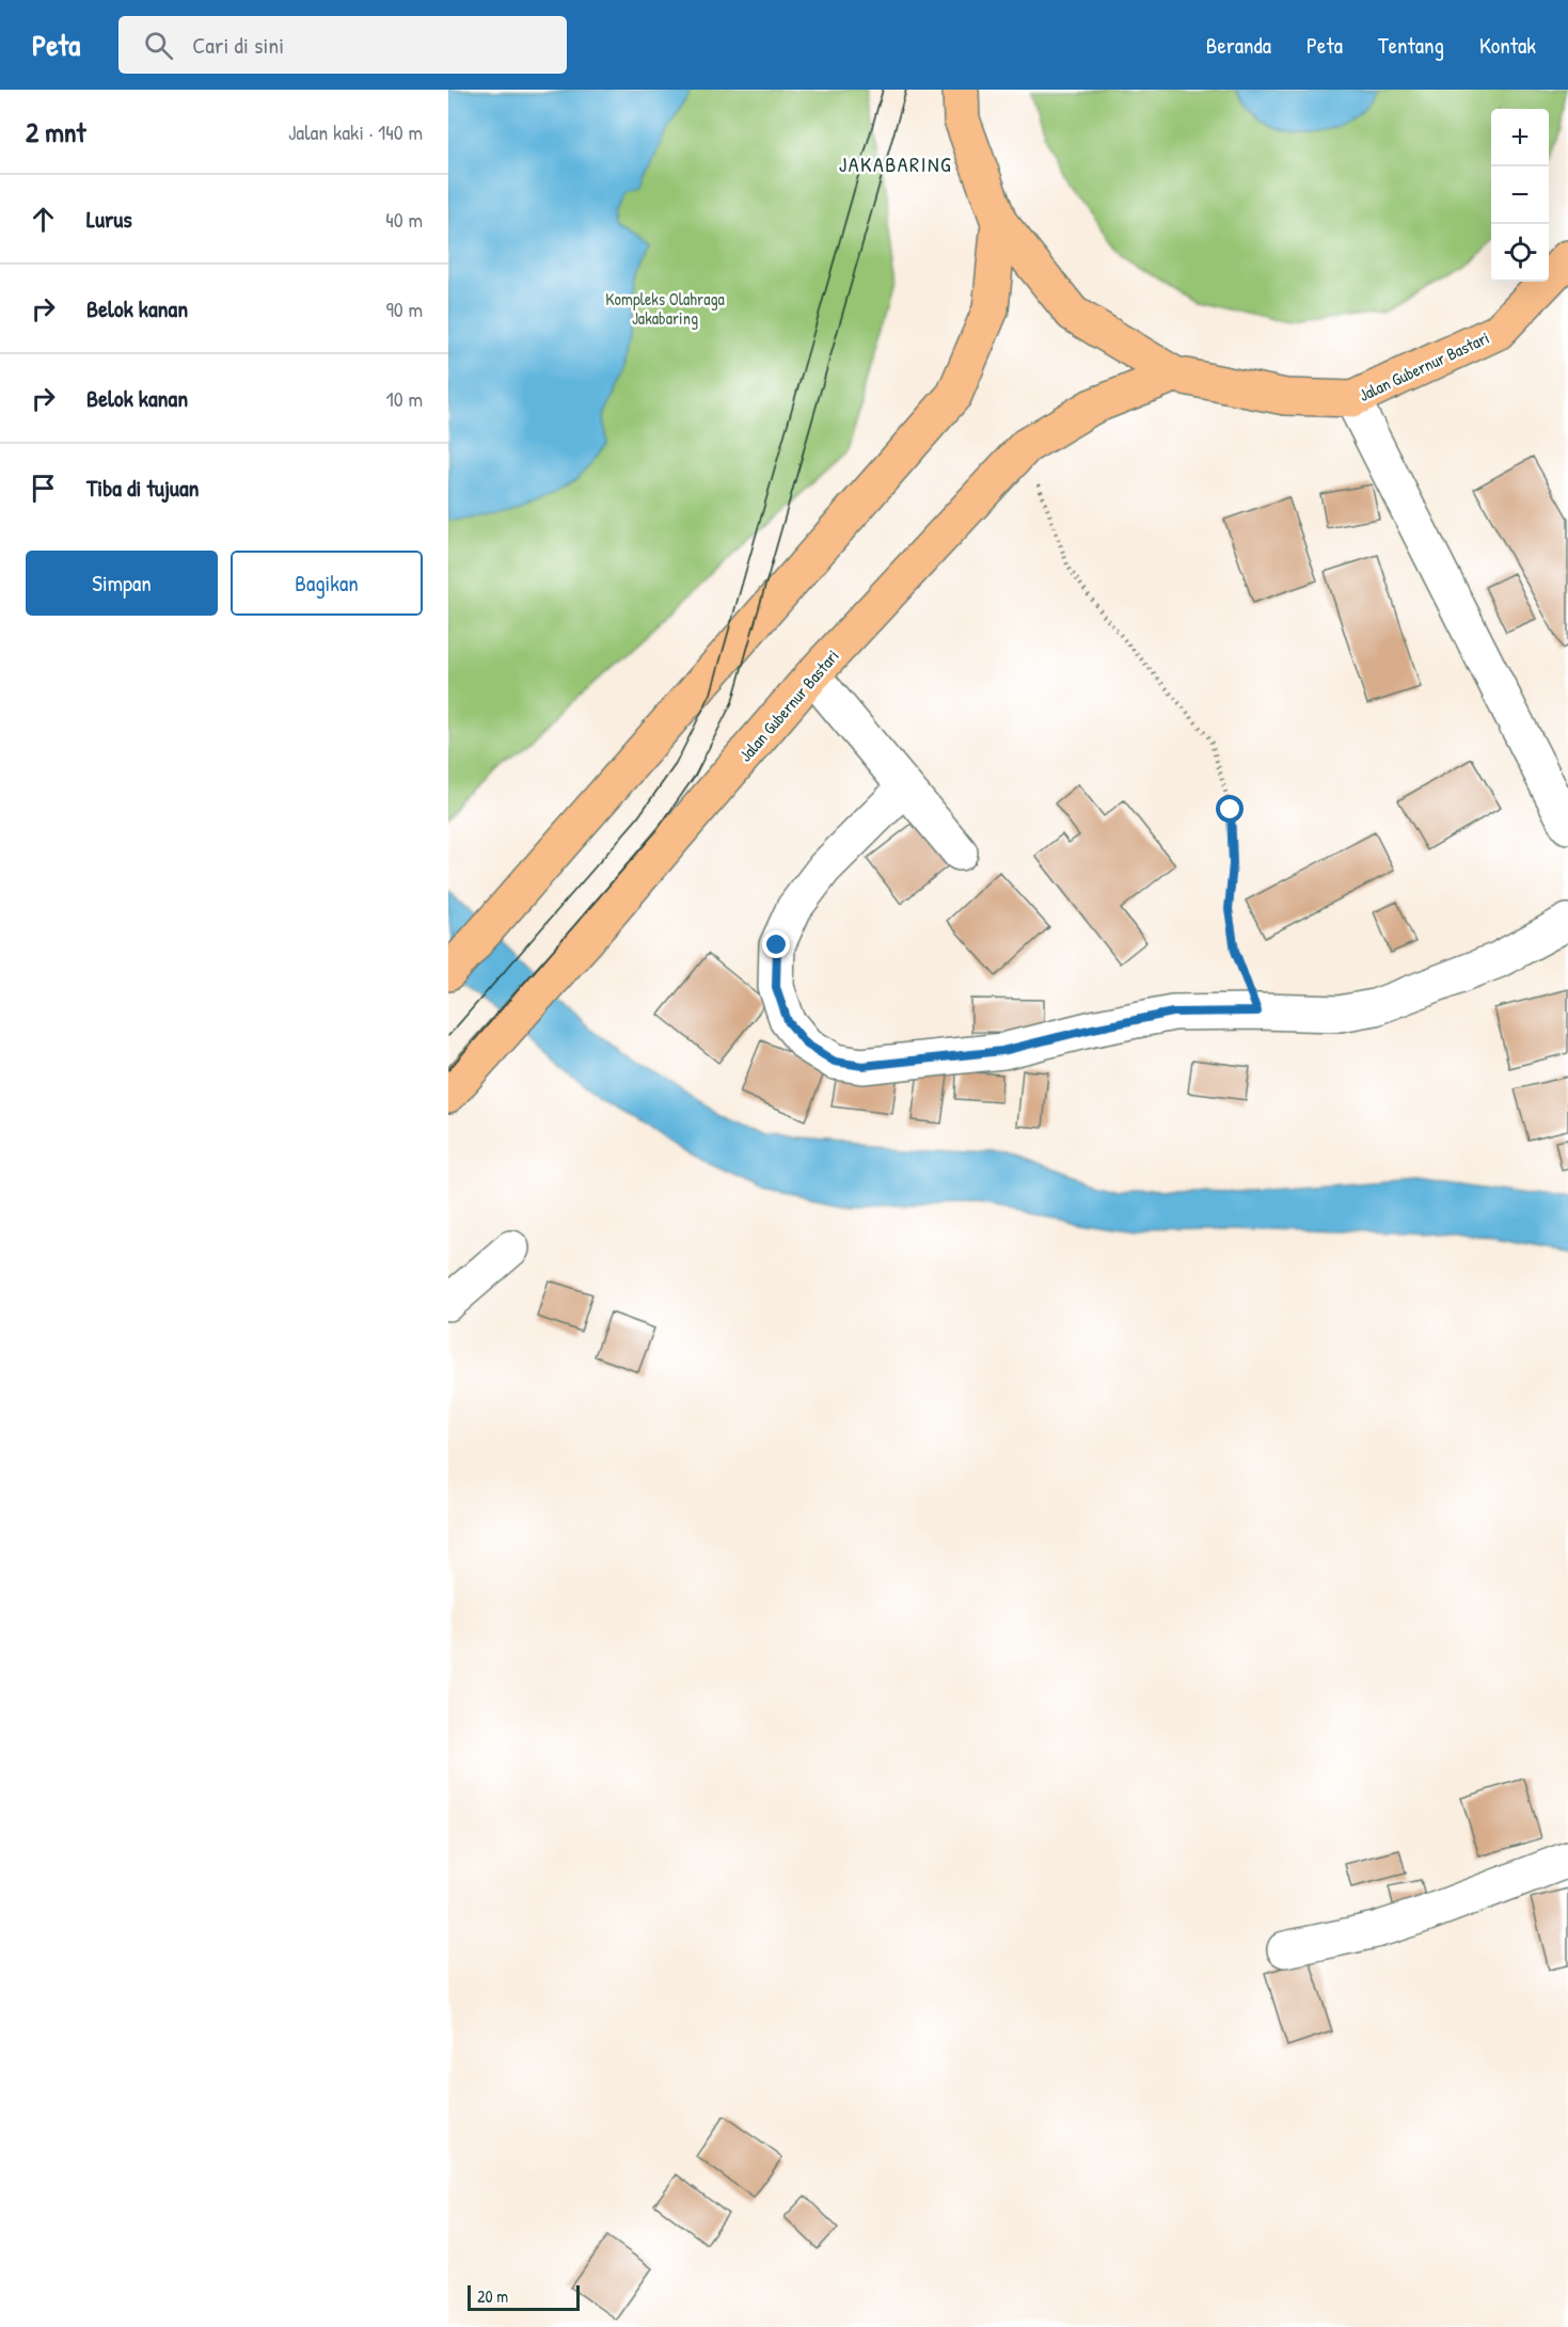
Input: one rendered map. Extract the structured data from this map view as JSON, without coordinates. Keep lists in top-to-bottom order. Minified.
{"streets":{"highway":["Jalan Gubernur Bastari"]},"districts":["JAKABARING"],"parks":["Kompleks Olahraga Jakabaring"],"scale_bar":"20 m","page":{"header":"Peta","search":"Cari di sini","nav":["Beranda","Peta","Tentang","Kontak"],"heading":["2 mnt","Jalan kaki · 140 m"],"map_buttons":["+","−"],"list":[["Lurus","40 m"],["Belok kanan","90 m"],["Belok kanan","10 m"],"Tiba di tujuan"],"buttons":["Simpan","Bagikan"],"scale":"20 m"}}
